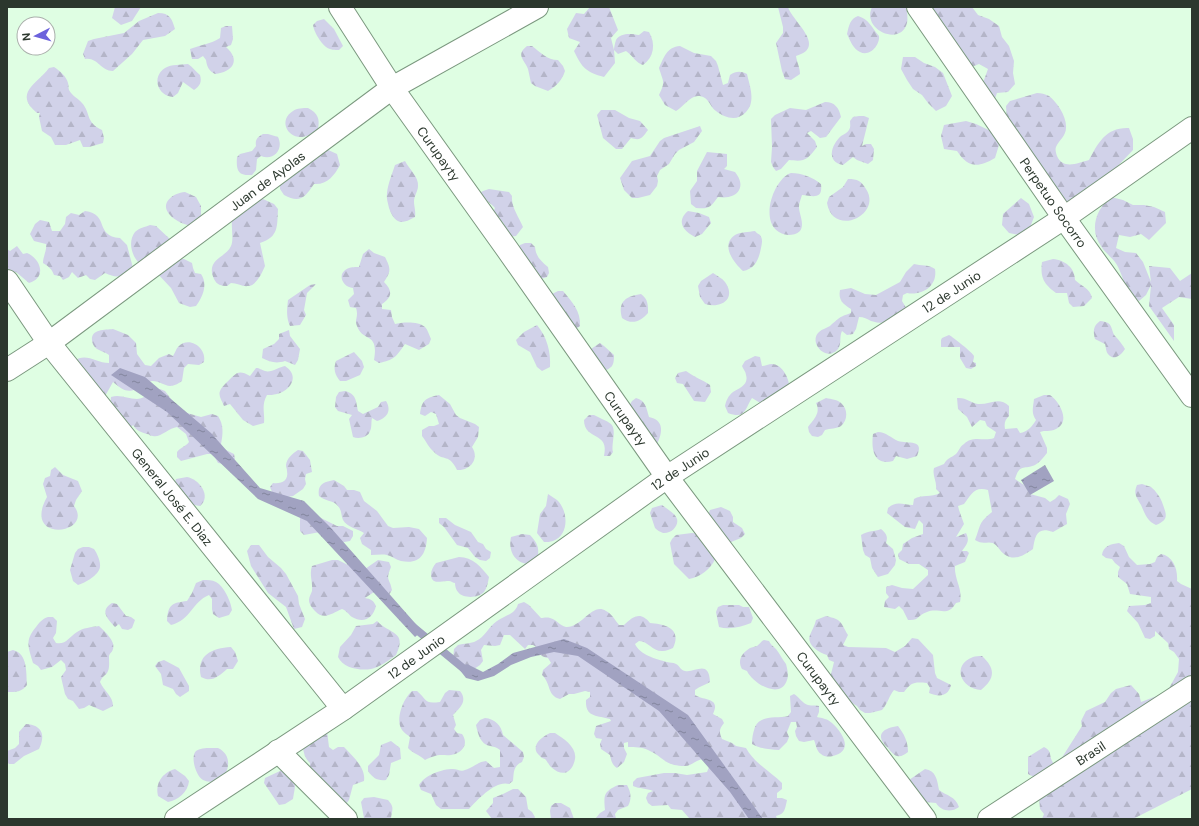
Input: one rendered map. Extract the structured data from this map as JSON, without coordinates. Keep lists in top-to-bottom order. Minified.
{"streets":{"street":["Curupayty","Juan de Ayolas","Perpetuo Socorro","12 de Junio","General José E. Diaz","Brasil"]},"crossings":[["Curupayty","Juan de Ayolas"],["Curupayty","12 de Junio"],["Juan de Ayolas","General José E. Diaz"],["Perpetuo Socorro","12 de Junio"],["12 de Junio","General José E. Diaz"]],"north":"left"}
